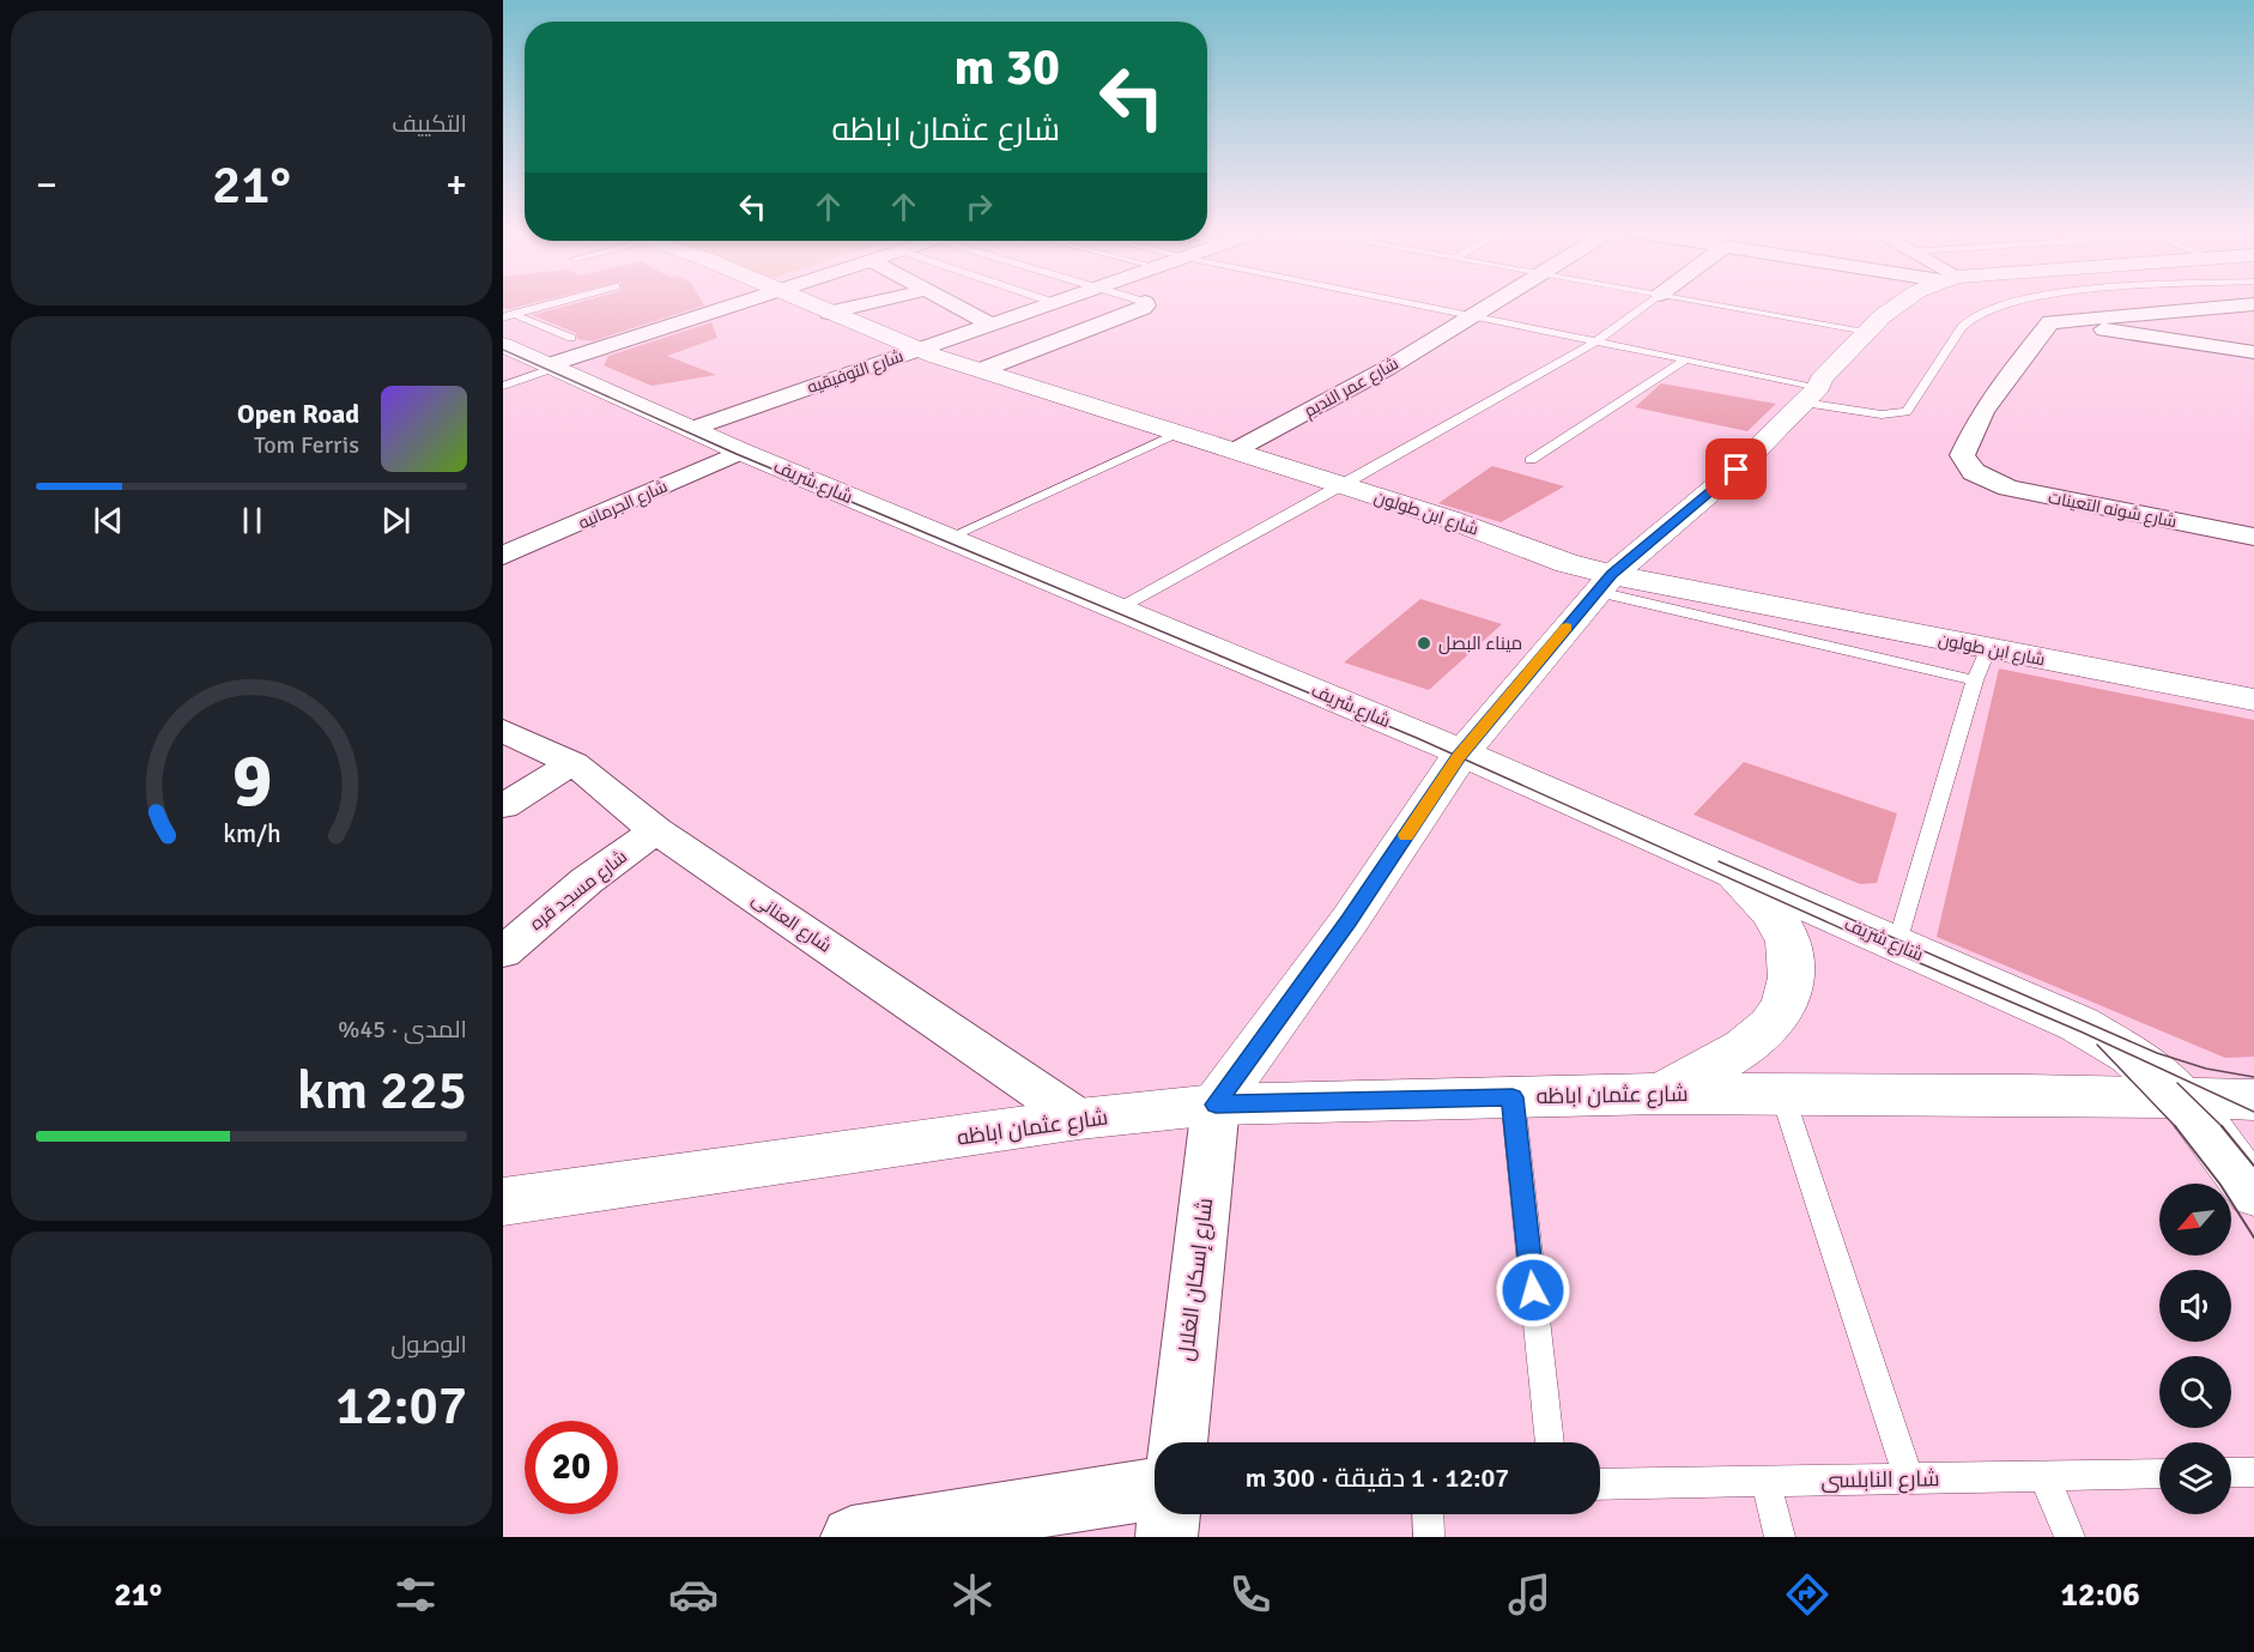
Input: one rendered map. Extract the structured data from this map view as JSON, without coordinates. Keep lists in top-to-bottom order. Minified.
{"streets":{"main road":["شارع شريف","شارع ابن طولون","شارع عثمان اباظه"],"street":["شارع التوفيقيه","شارع عمر النديم","شارع الجرمانيه","شارع شونه التعينات","شارع مسجد قره","شارع العنانى","شارع إسكان الغلال"],"lane":["شارع النابلسى"]},"crossings":[["شارع التوفيقيه","شارع شريف"],["شارع التوفيقيه","شارع ابن طولون"],["شارع عمر النديم","شارع ابن طولون"],["شارع شريف","شارع الجرمانيه"],["شارع شريف","شارع عثمان اباظه"],["شارع مسجد قره","شارع العنانى"],["شارع العنانى","شارع عثمان اباظه"],["شارع عثمان اباظه","شارع إسكان الغلال"]],"places":["ميناء البصل"],"north":"bottom left","page":{"tile":["التكييف",["المدى · 45%","225 km"],["الوصول","12:07"]],"turn":["30 m","شارع عثمان اباظه"],"heat":["−","21°","+"],"song":["Open Road","Tom Ferris"],"limit":"20","trip":"12:07 · 1 دقيقة · 300 m","tabs":["12:06","21°"],"gauge":["9","km/h"]}}
